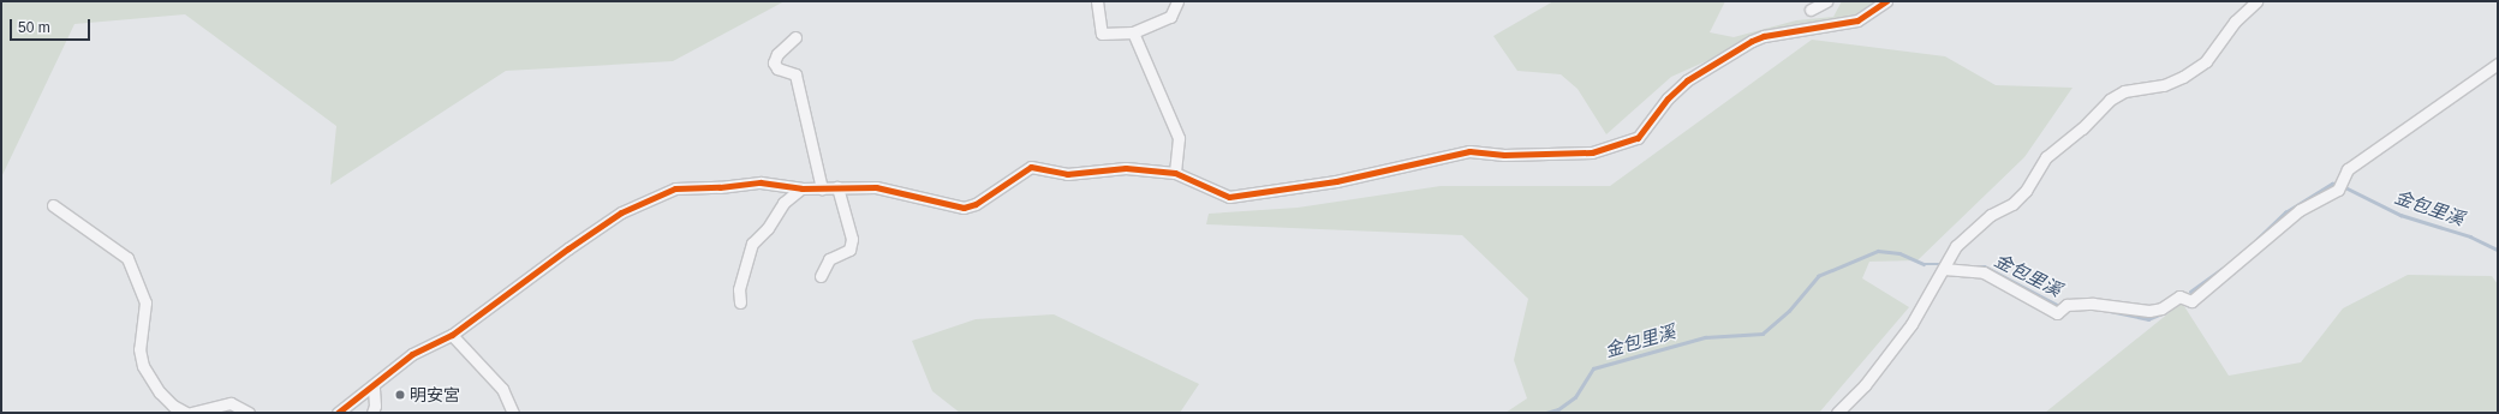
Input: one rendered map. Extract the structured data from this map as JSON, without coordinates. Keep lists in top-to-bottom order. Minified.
{"water":["金包里溪"],"places":["明安宮"],"scale_bar":"50 m"}
